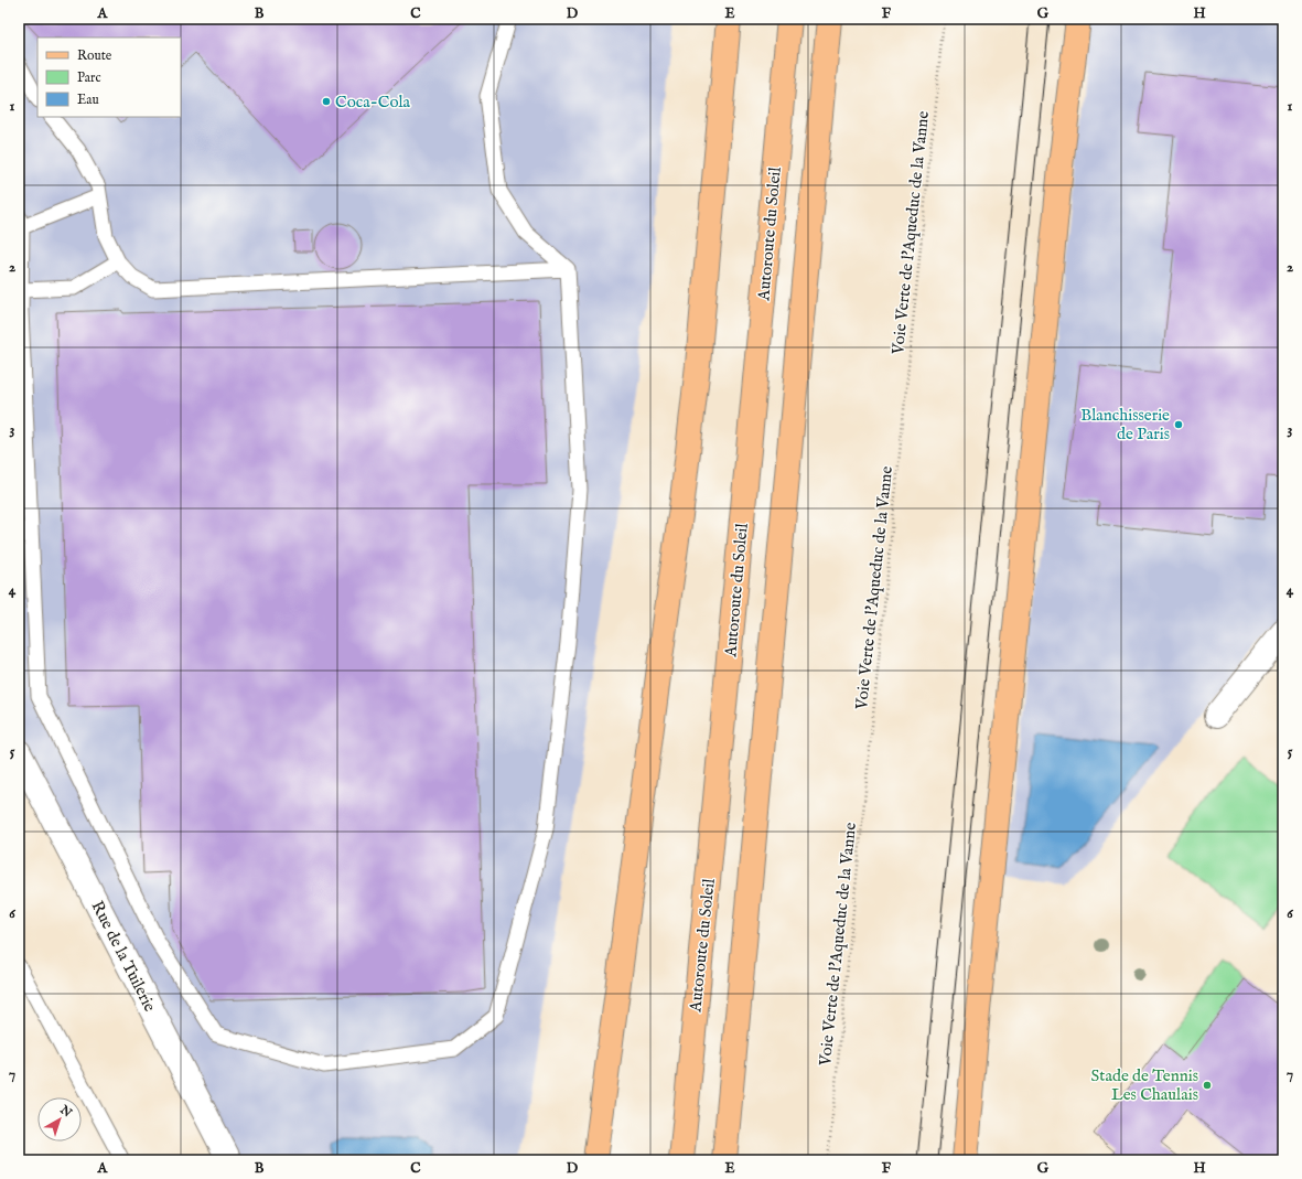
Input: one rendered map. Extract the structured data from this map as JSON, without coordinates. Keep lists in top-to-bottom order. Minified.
{"streets":{"main road":["Autoroute du Soleil"],"street":["Rue de la Tuilerie"],"path":["Voie Verte de l'Aqueduc de la Vanne"]},"places":["Coca-Cola","Blanchisserie de Paris","Stade de Tennis Les Chaulais"],"legend":["Route","Parc","Eau"],"north":"top right","grid":{"columns":["A","B","C","D","E","F","G","H"],"rows":["1","2","3","4","5","6","7"]}}
